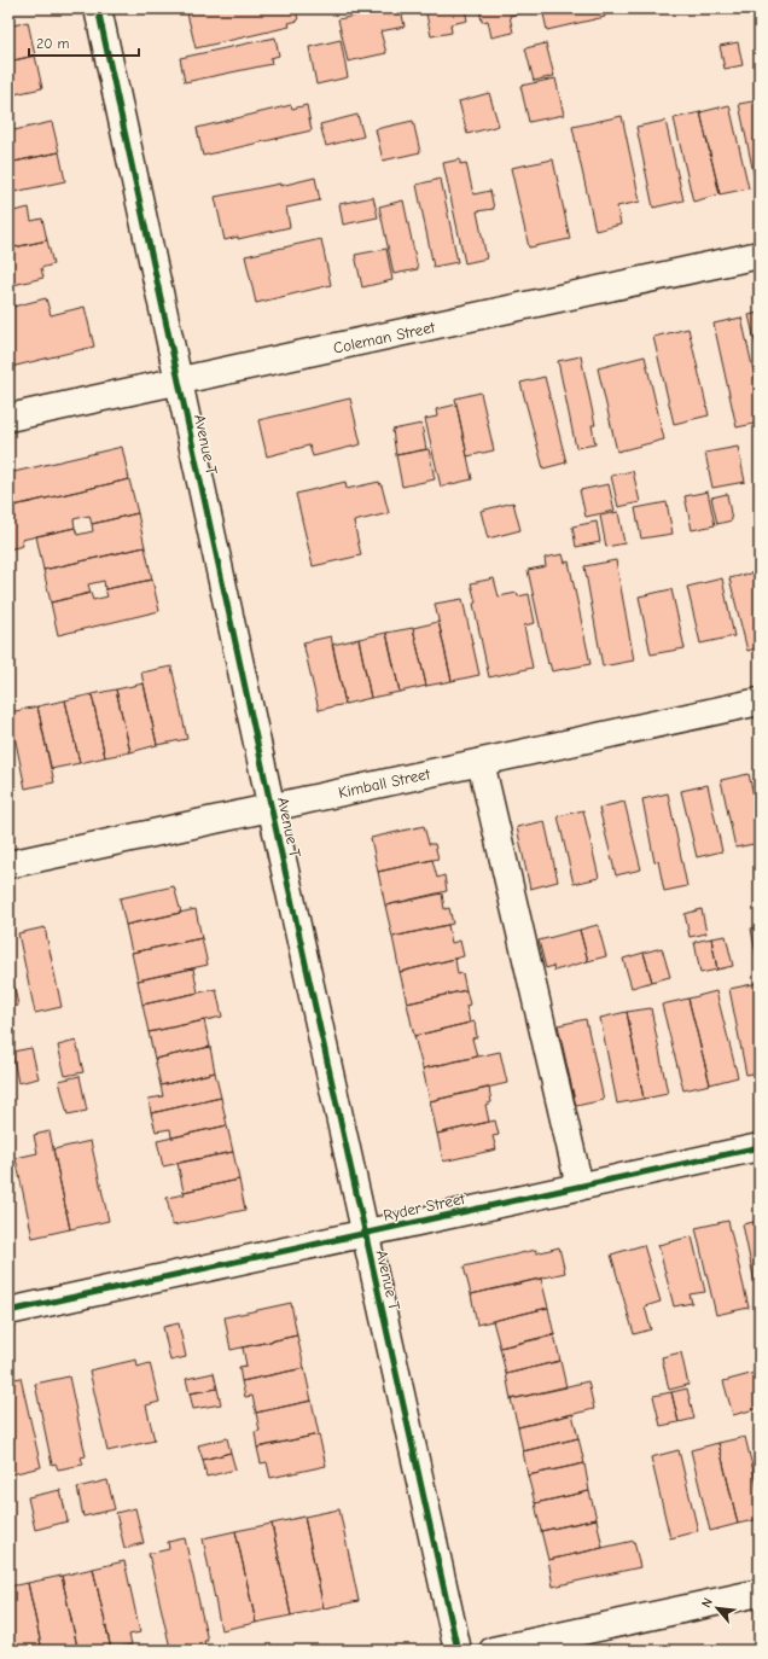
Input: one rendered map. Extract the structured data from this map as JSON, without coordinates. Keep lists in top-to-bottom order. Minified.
{"streets":{"street":["Coleman Street","Avenue T","Kimball Street","Ryder Street"]},"crossings":[["Coleman Street","Avenue T"],["Avenue T","Kimball Street"],["Avenue T","Ryder Street"]],"scale_bar":"20 m","north":"top left"}
